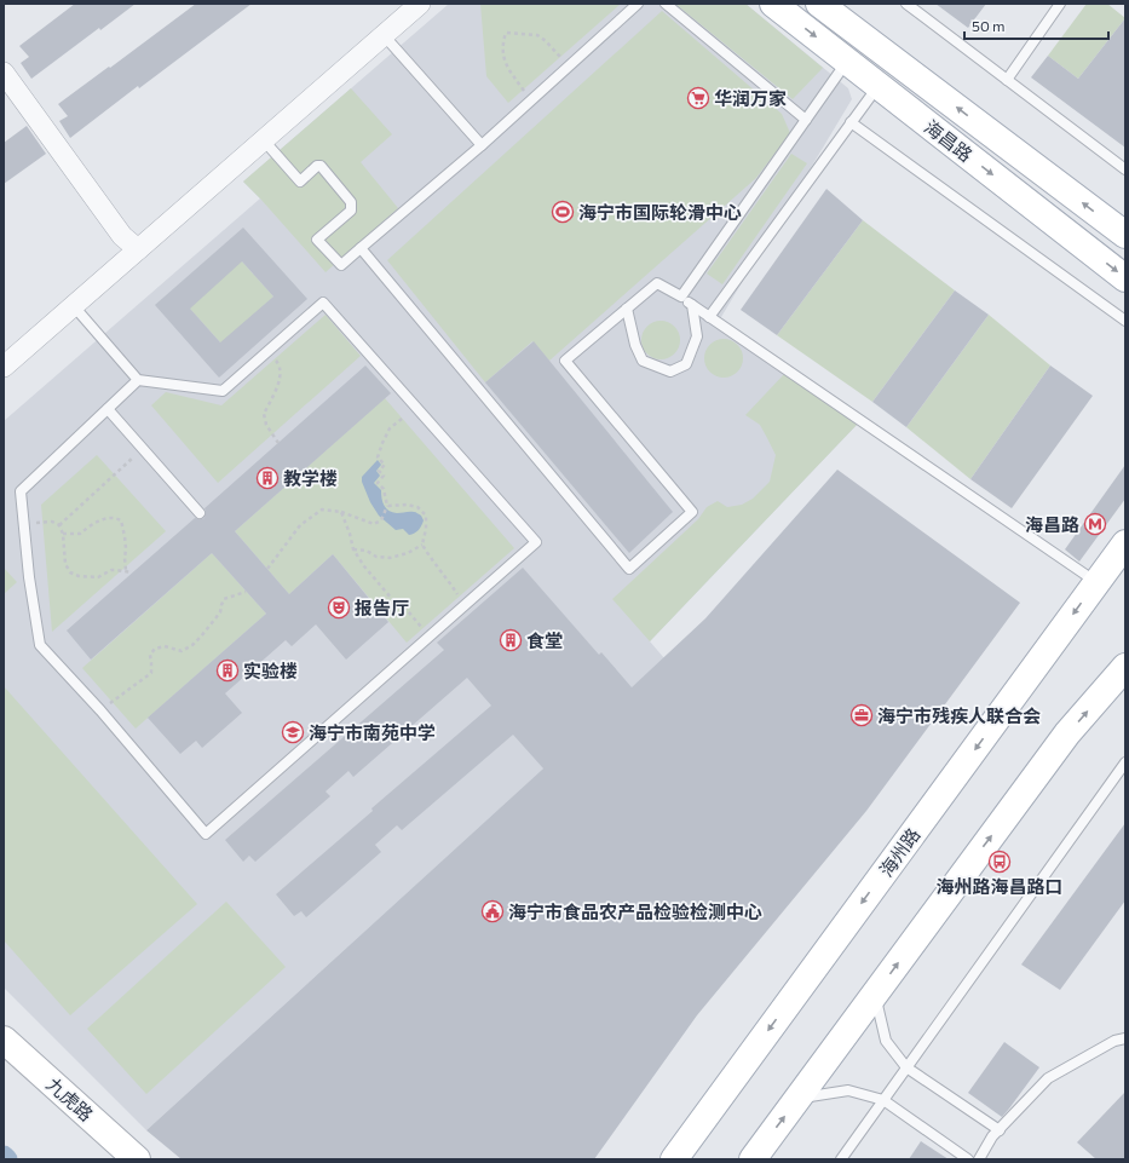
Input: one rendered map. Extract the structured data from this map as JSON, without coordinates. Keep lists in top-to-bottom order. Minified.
{"streets":{"main road":["海昌路","海州路","九虎路"]},"places":{"supermarket":["华润万家"],"sports":["海宁市国际轮滑中心"],"building":["教学楼","食堂","实验楼"],"metro station":["海昌路"],"theatre":["报告厅"],"office":["海宁市残疾人联合会"],"school or university":["海宁市南苑中学"],"bus stop":["海州路海昌路口"],"public building":["海宁市食品农产品检验检测中心"]},"scale_bar":"50 m"}
